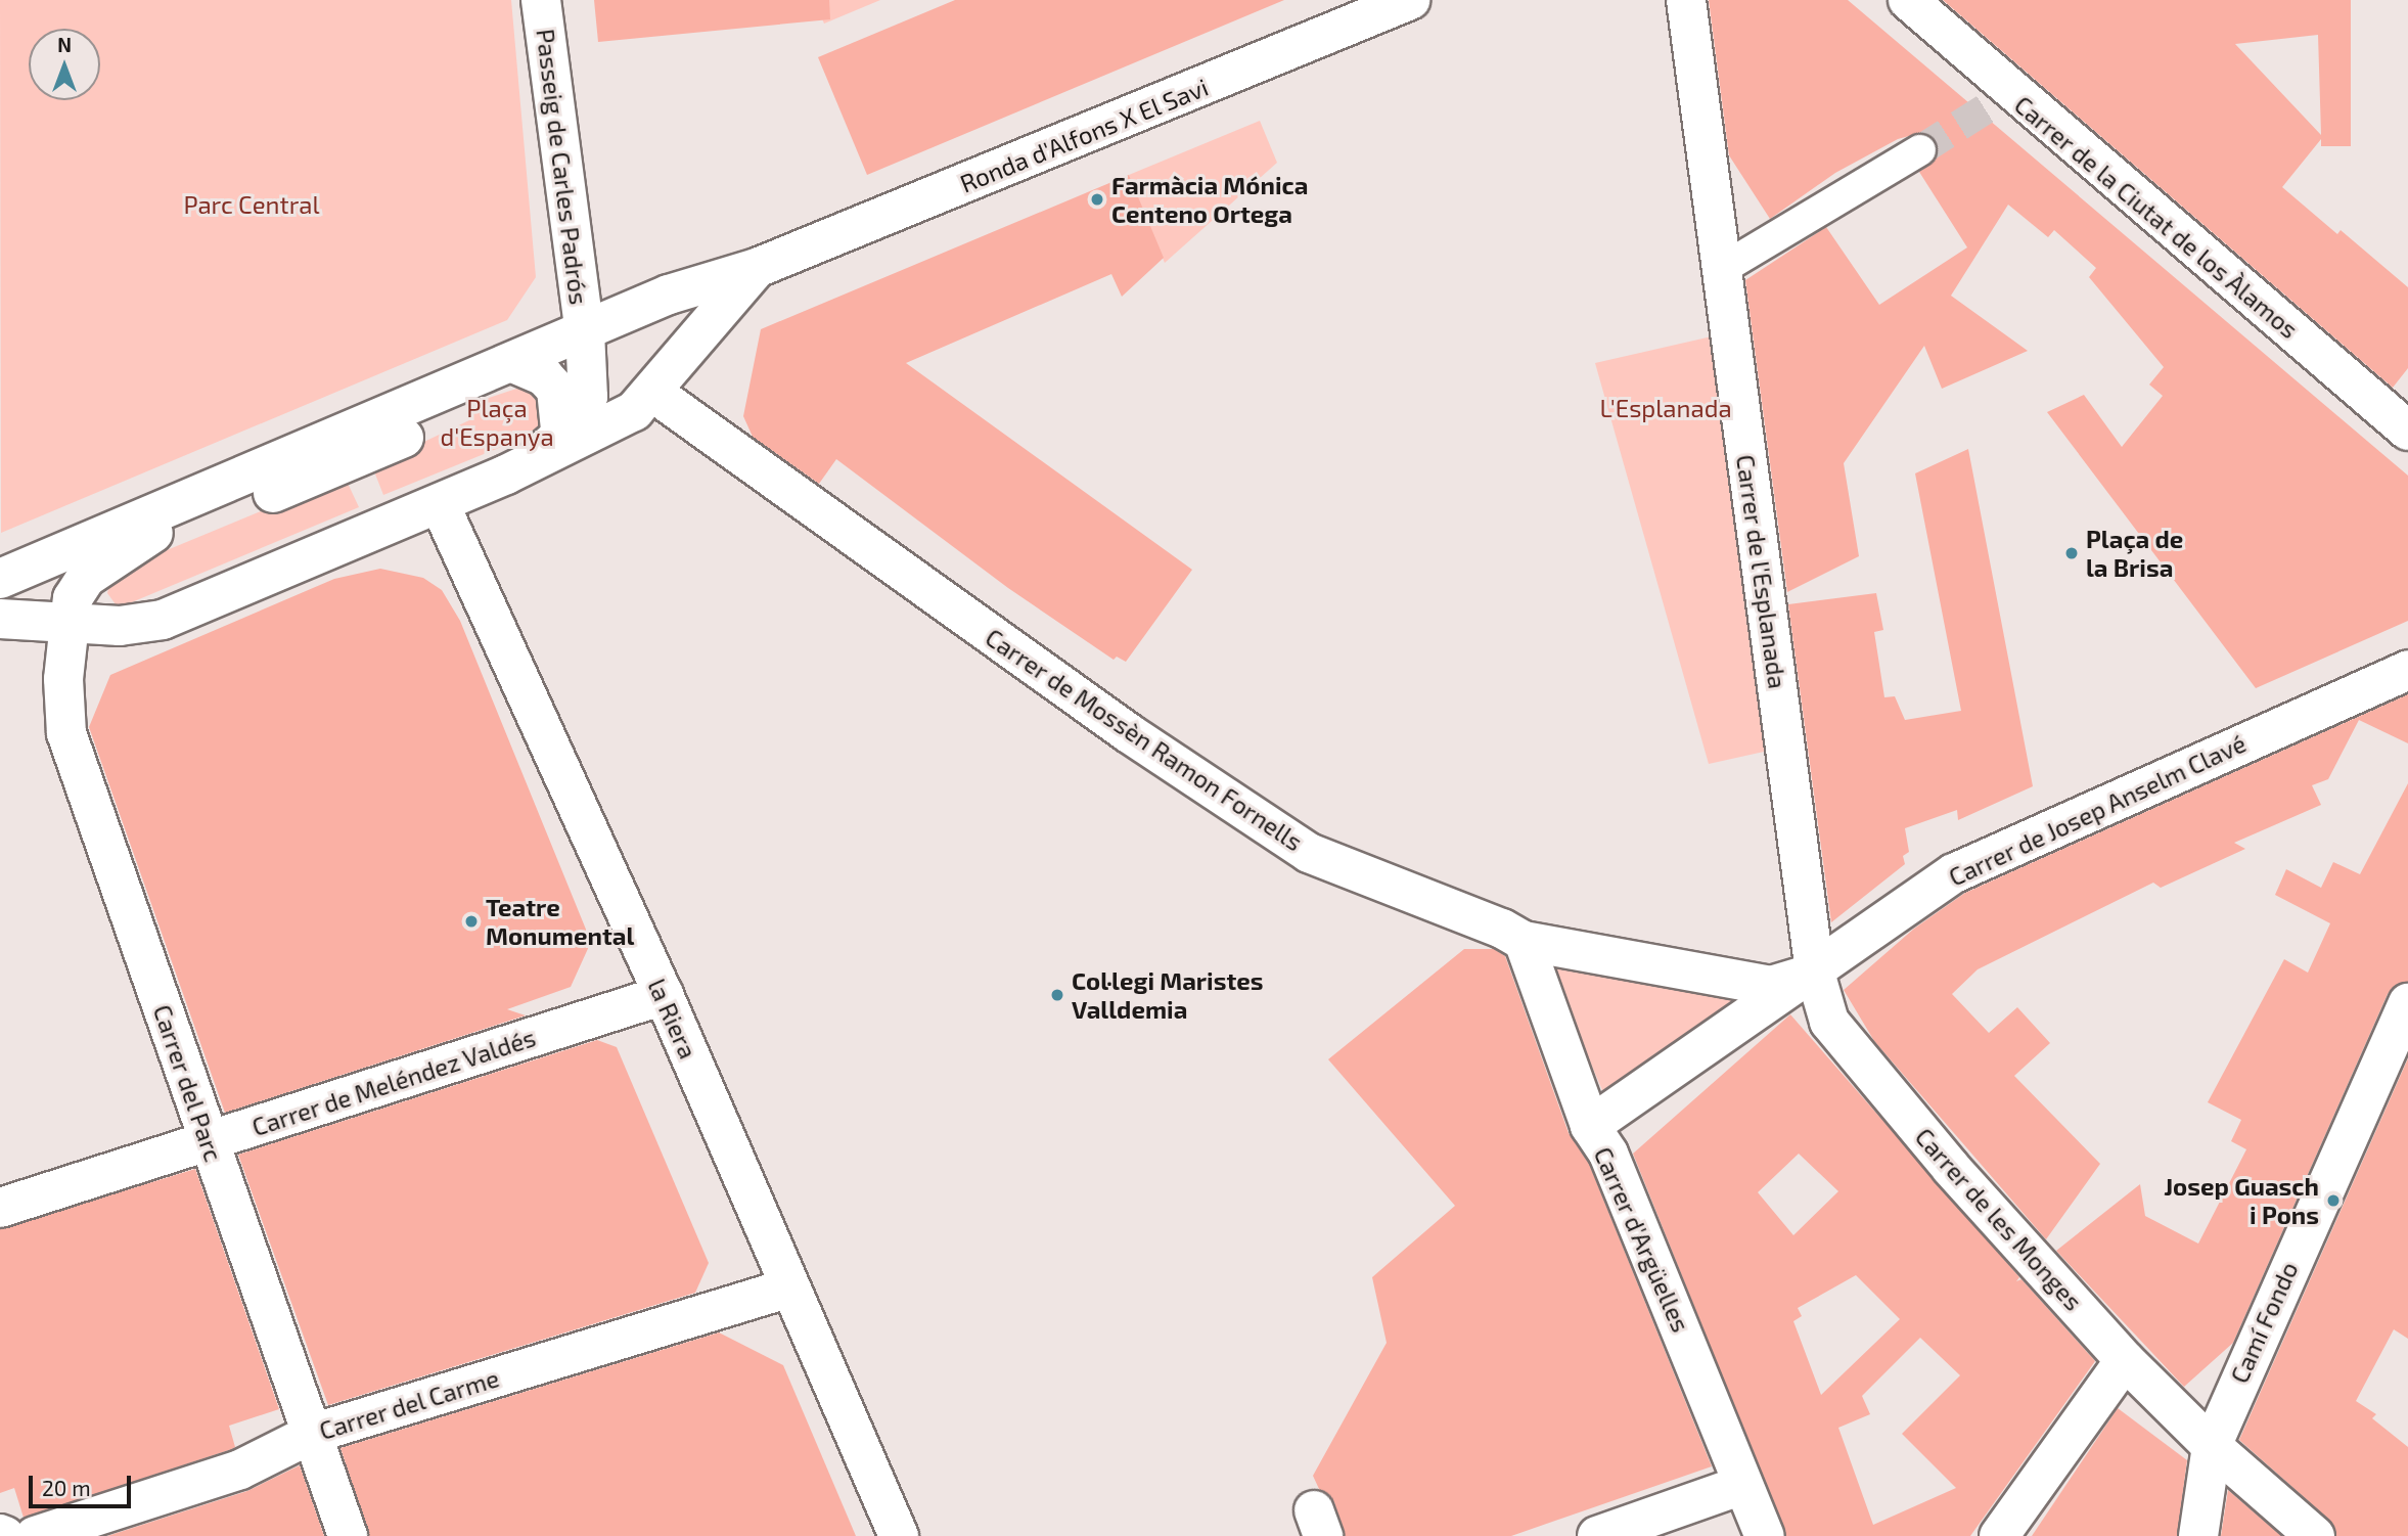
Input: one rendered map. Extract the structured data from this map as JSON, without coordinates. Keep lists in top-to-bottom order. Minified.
{"streets":{"street":["Ronda d'Alfons X El Savi","Passeig de Carles Padrós","Carrer de la Ciutat de los Àlamos","Carrer de l'Esplanada","Carrer de Mossèn Ramon Fornells","Carrer de Josep Anselm Clavé","la Riera","Carrer de Meléndez Valdés","Carrer del Parc","Carrer de les Monges","Carrer d'Argüelles","Camí Fondo","Carrer del Carme"]},"crossings":[["Carrer de l'Esplanada","Carrer de Mossèn Ramon Fornells"],["Carrer de l'Esplanada","Carrer de Josep Anselm Clavé"],["Carrer de l'Esplanada","Carrer de les Monges"],["Carrer de Mossèn Ramon Fornells","Carrer de Josep Anselm Clavé"],["Carrer de Mossèn Ramon Fornells","Carrer de les Monges"],["Carrer de Mossèn Ramon Fornells","Carrer d'Argüelles"],["Carrer de Josep Anselm Clavé","Carrer de les Monges"],["Carrer de Josep Anselm Clavé","Carrer d'Argüelles"],["la Riera","Carrer de Meléndez Valdés"],["la Riera","Carrer del Carme"],["Carrer de Meléndez Valdés","Carrer del Parc"],["Carrer del Parc","Carrer del Carme"],["Carrer de les Monges","Camí Fondo"]],"parks":["Parc Central","Plaça d'Espanya","L'Esplanada"],"places":["Farmàcia Mónica Centeno Ortega","Plaça de la Brisa","Teatre Monumental","Col·legi Maristes Valldemia","Josep Guasch i Pons"],"scale_bar":"20 m","north":"top"}
